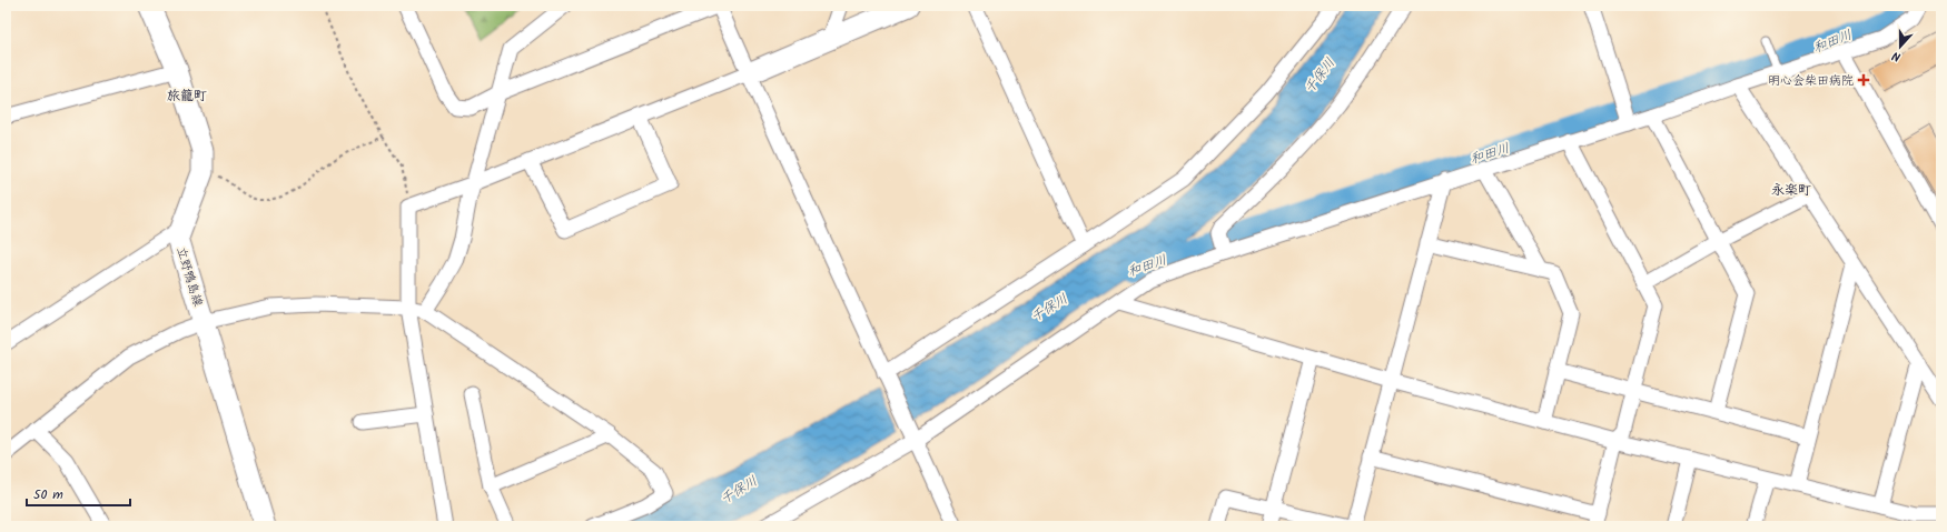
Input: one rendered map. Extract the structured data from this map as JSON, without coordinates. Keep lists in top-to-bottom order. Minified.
{"streets":{"main road":["立野鴨島線"]},"districts":["旅籠町","永楽町"],"water":["和田川","千保川"],"places":{"health":["明心会柴田病院"]},"scale_bar":"50 m","north":"bottom"}
